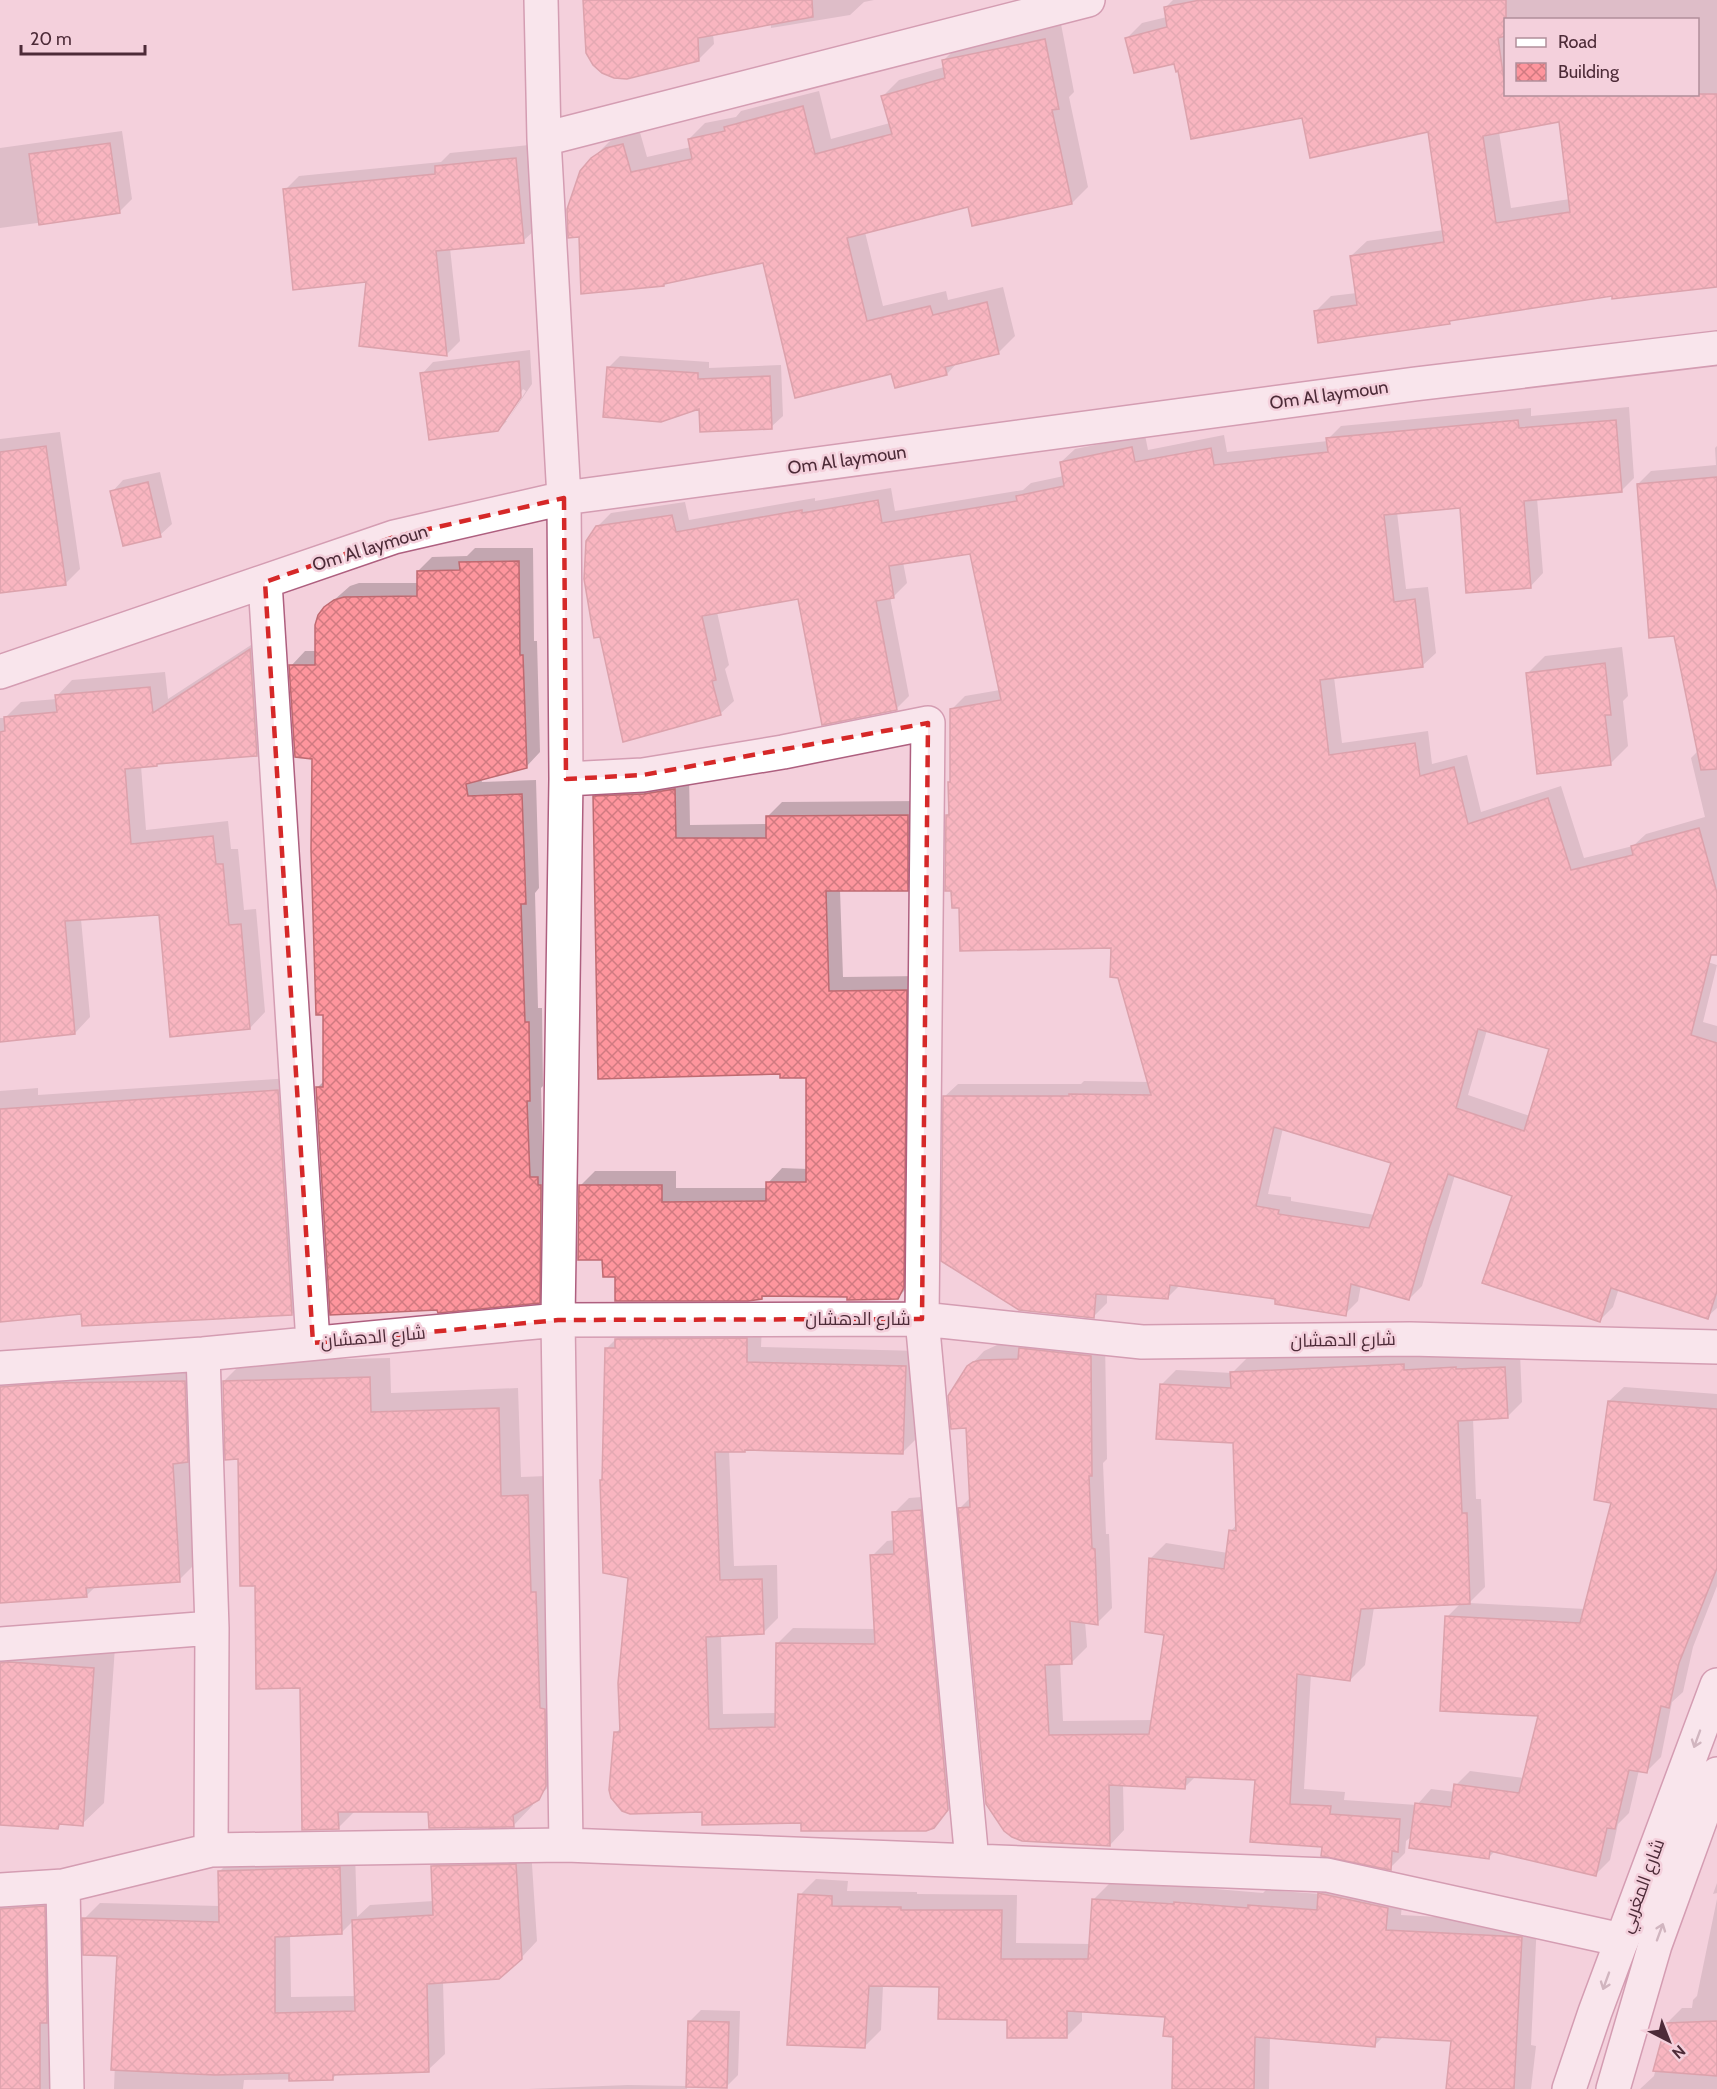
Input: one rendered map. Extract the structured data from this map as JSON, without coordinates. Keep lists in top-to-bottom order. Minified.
{"streets":{"street":["Om Al laymoun","شارع الدهشان","شارع المغربي"]},"legend":["Road","Building"],"scale_bar":"20 m","north":"bottom right"}
